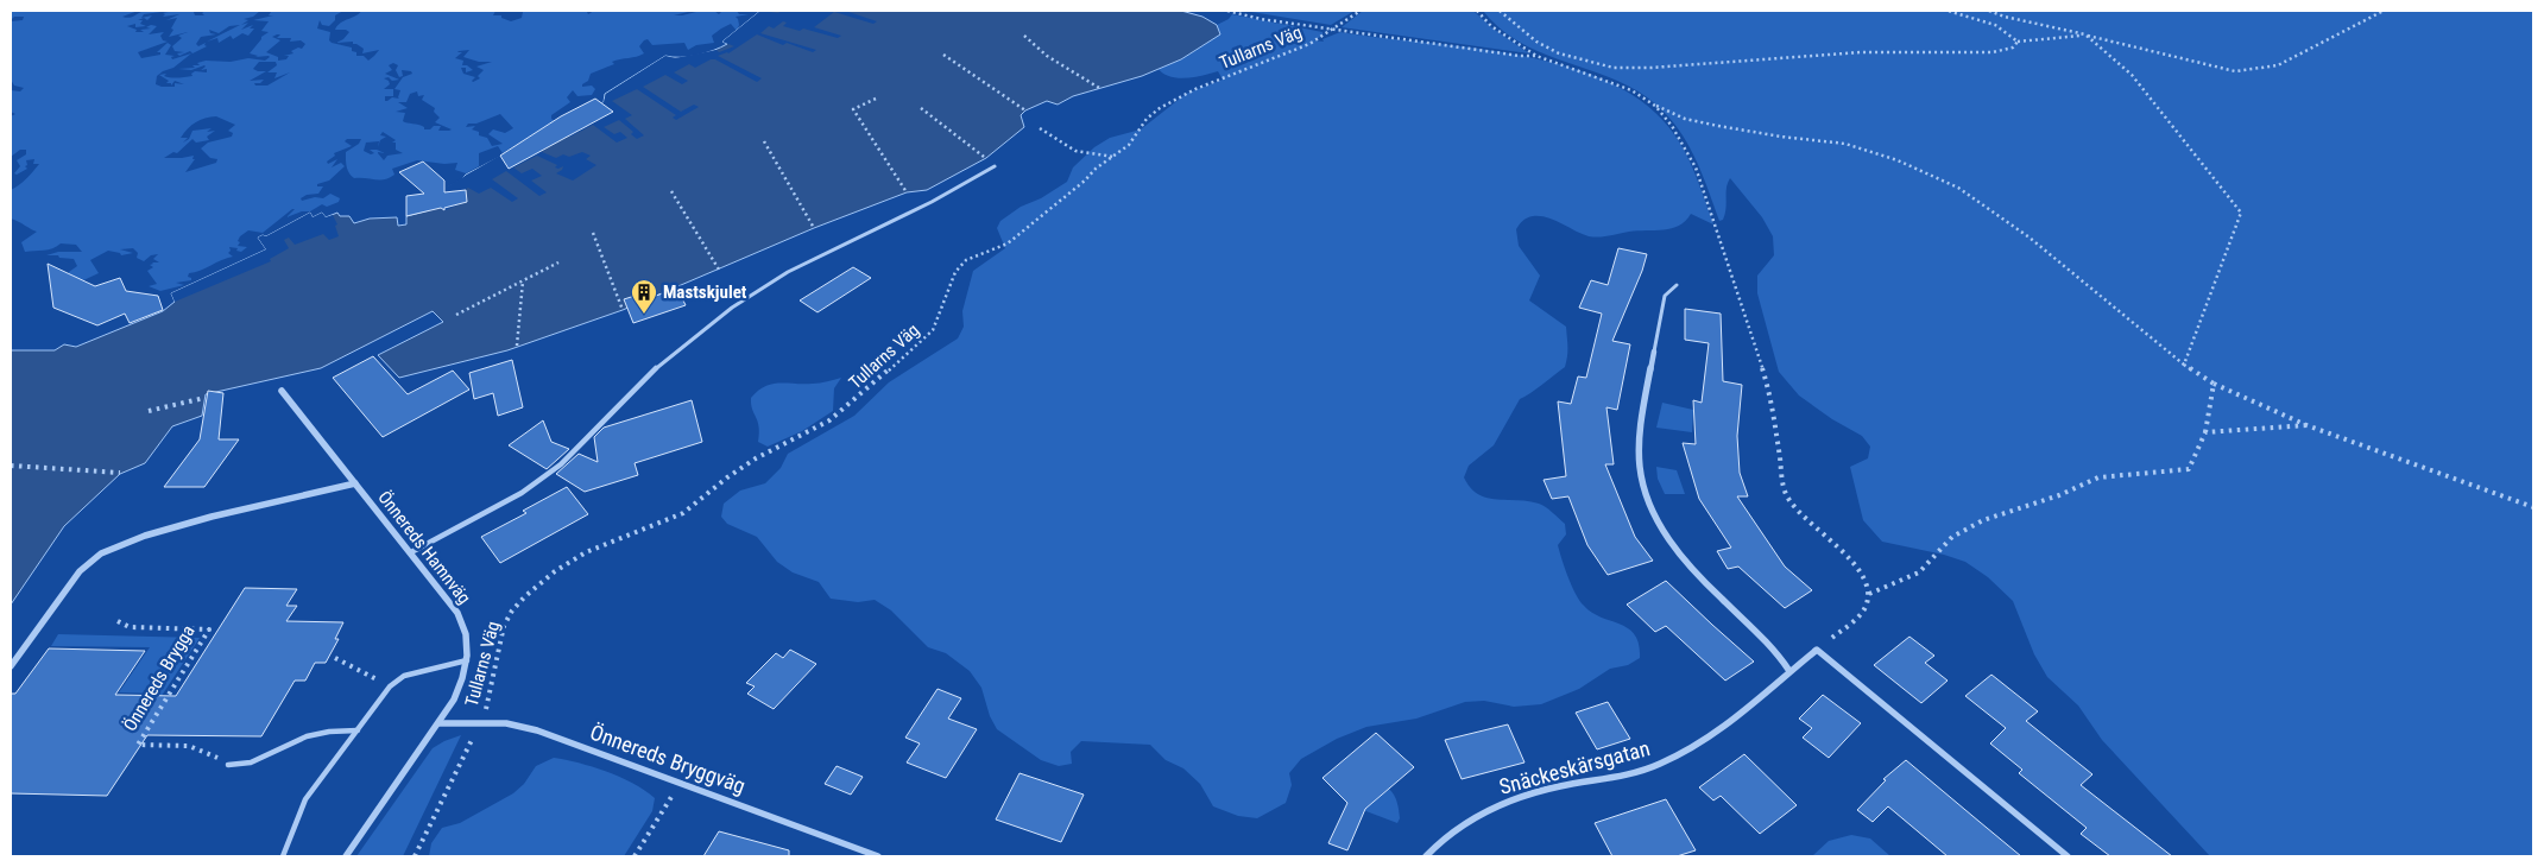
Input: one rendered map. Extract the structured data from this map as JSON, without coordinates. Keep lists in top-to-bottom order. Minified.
{"streets":{"street":["Önnereds Hamnväg","Önnereds Bryggväg","Snäckeskärsgatan"],"path":["Tullarns Väg","Önnereds Brygga"]},"crossings":[["Tullarns Väg","Önnereds Bryggväg"],["Önnereds Hamnväg","Önnereds Bryggväg"]],"places":{"building":["Mastskjulet"]}}
